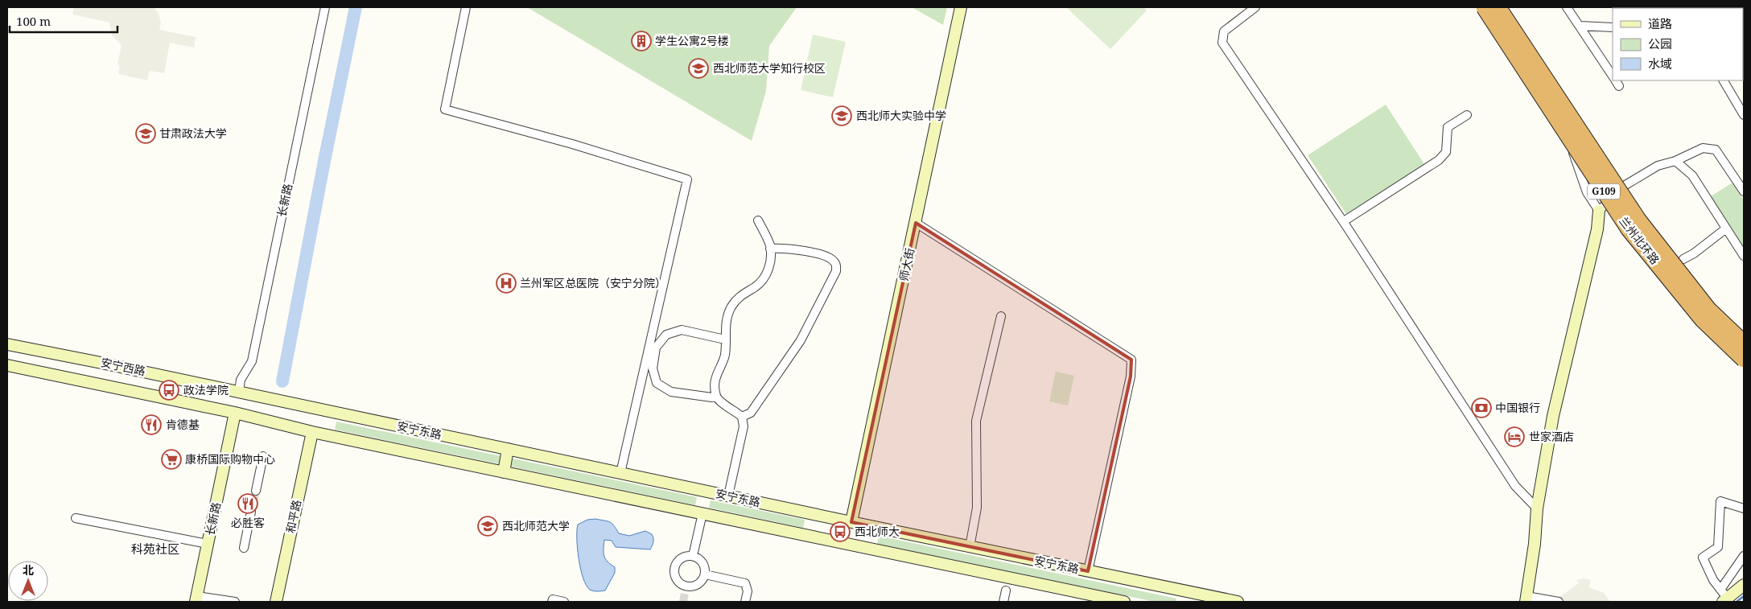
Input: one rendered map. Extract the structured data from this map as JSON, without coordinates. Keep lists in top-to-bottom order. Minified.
{"streets":{"highway":["G109","兰州北环路"],"main road":["长新路","师大街","安宁西路","安宁东路","和平路"]},"crossings":[["长新路","安宁西路"],["长新路","安宁东路"],["师大街","安宁东路"],["安宁西路","安宁东路"],["安宁东路","和平路"]],"districts":["科苑社区"],"places":{"building":["学生公寓2号楼"],"school or university":["西北师范大学知行校区","西北师大实验中学","甘肃政法大学","西北师范大学"],"hospital":["兰州军区总医院（安宁分院）"],"bus stop":["政法学院","西北师大"],"bank":["中国银行"],"restaurant":["肯德基","必胜客"],"hotel":["世家酒店"],"supermarket":["康桥国际购物中心"]},"legend":["道路","公园","水域"],"scale_bar":"100 m","north":"top"}
